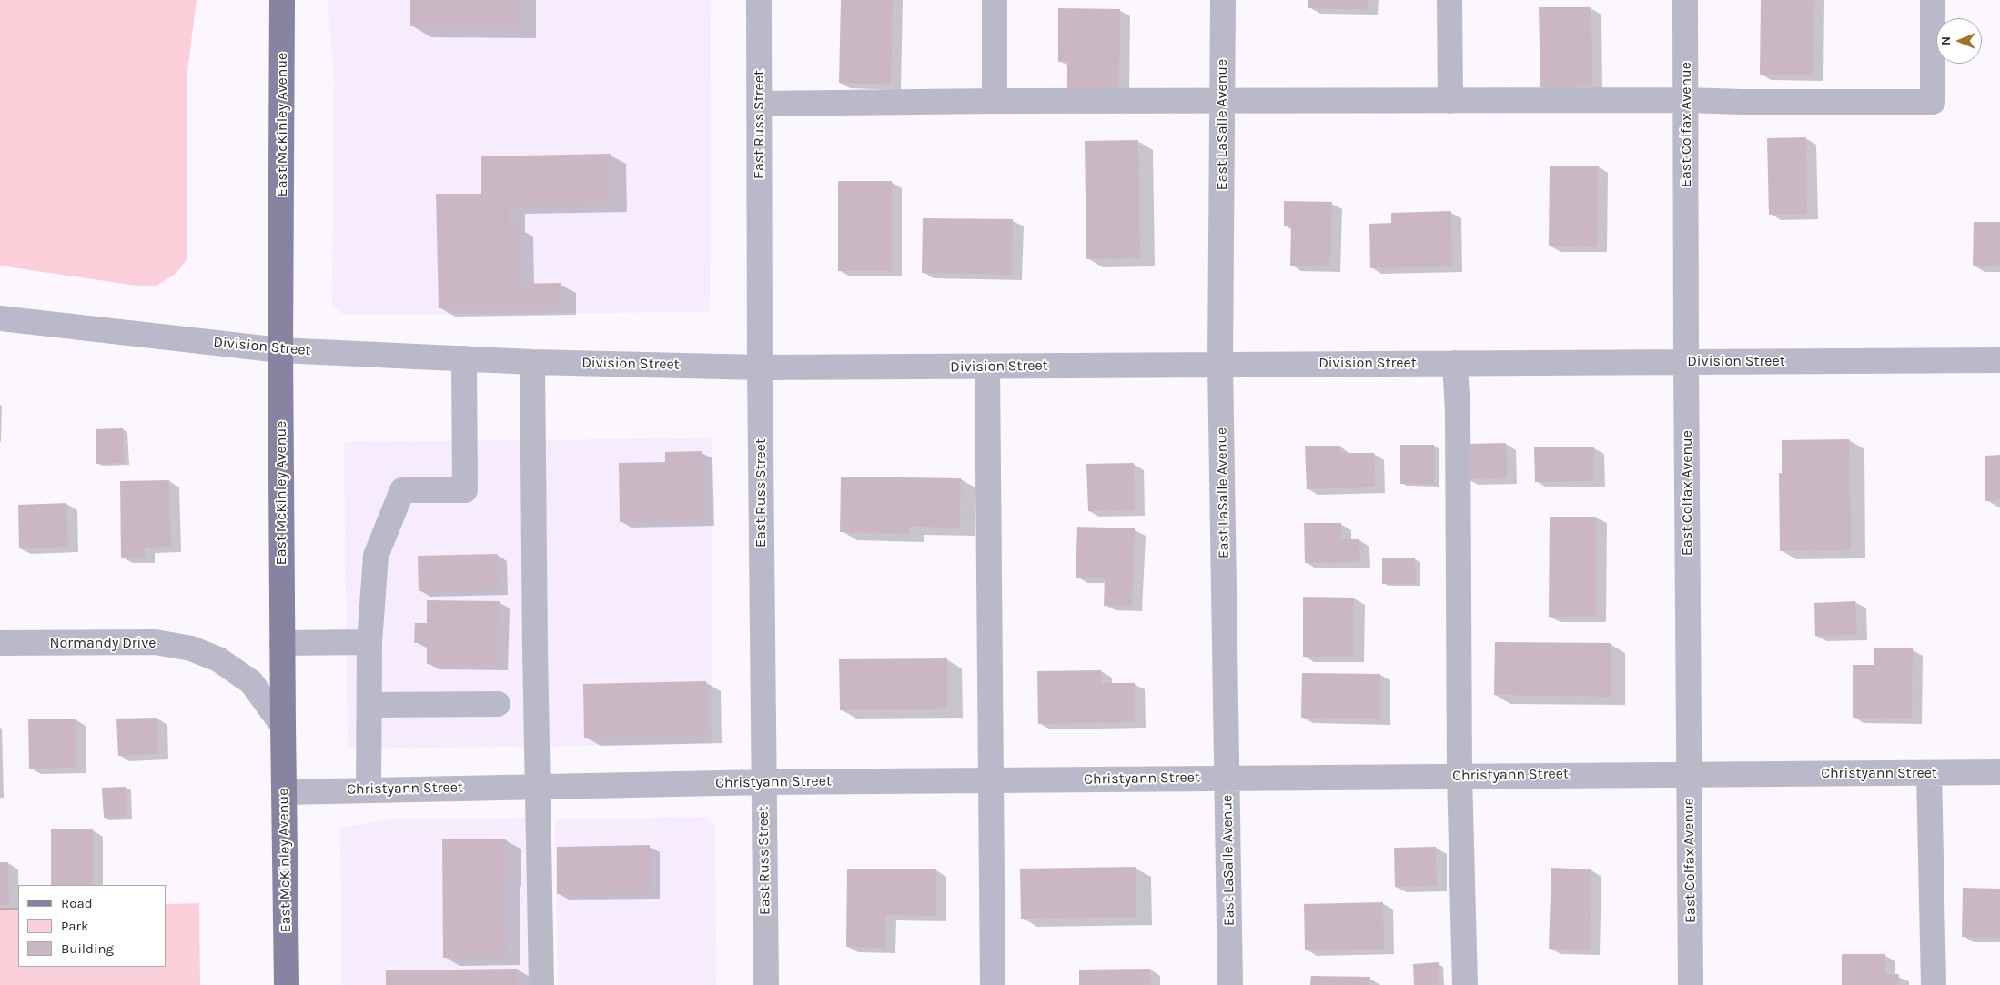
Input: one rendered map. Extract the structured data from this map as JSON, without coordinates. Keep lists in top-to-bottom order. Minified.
{"streets":{"main road":["East McKinley Avenue"],"street":["East Russ Street","East LaSalle Avenue","East Colfax Avenue","Division Street","Normandy Drive","Christyann Street"]},"crossings":[["East McKinley Avenue","Division Street"],["East McKinley Avenue","Normandy Drive"],["East McKinley Avenue","Christyann Street"],["East Russ Street","Division Street"],["East Russ Street","Christyann Street"],["East LaSalle Avenue","Division Street"],["East LaSalle Avenue","Christyann Street"],["East Colfax Avenue","Division Street"],["East Colfax Avenue","Christyann Street"]],"legend":["Road","Park","Building"],"north":"left"}
